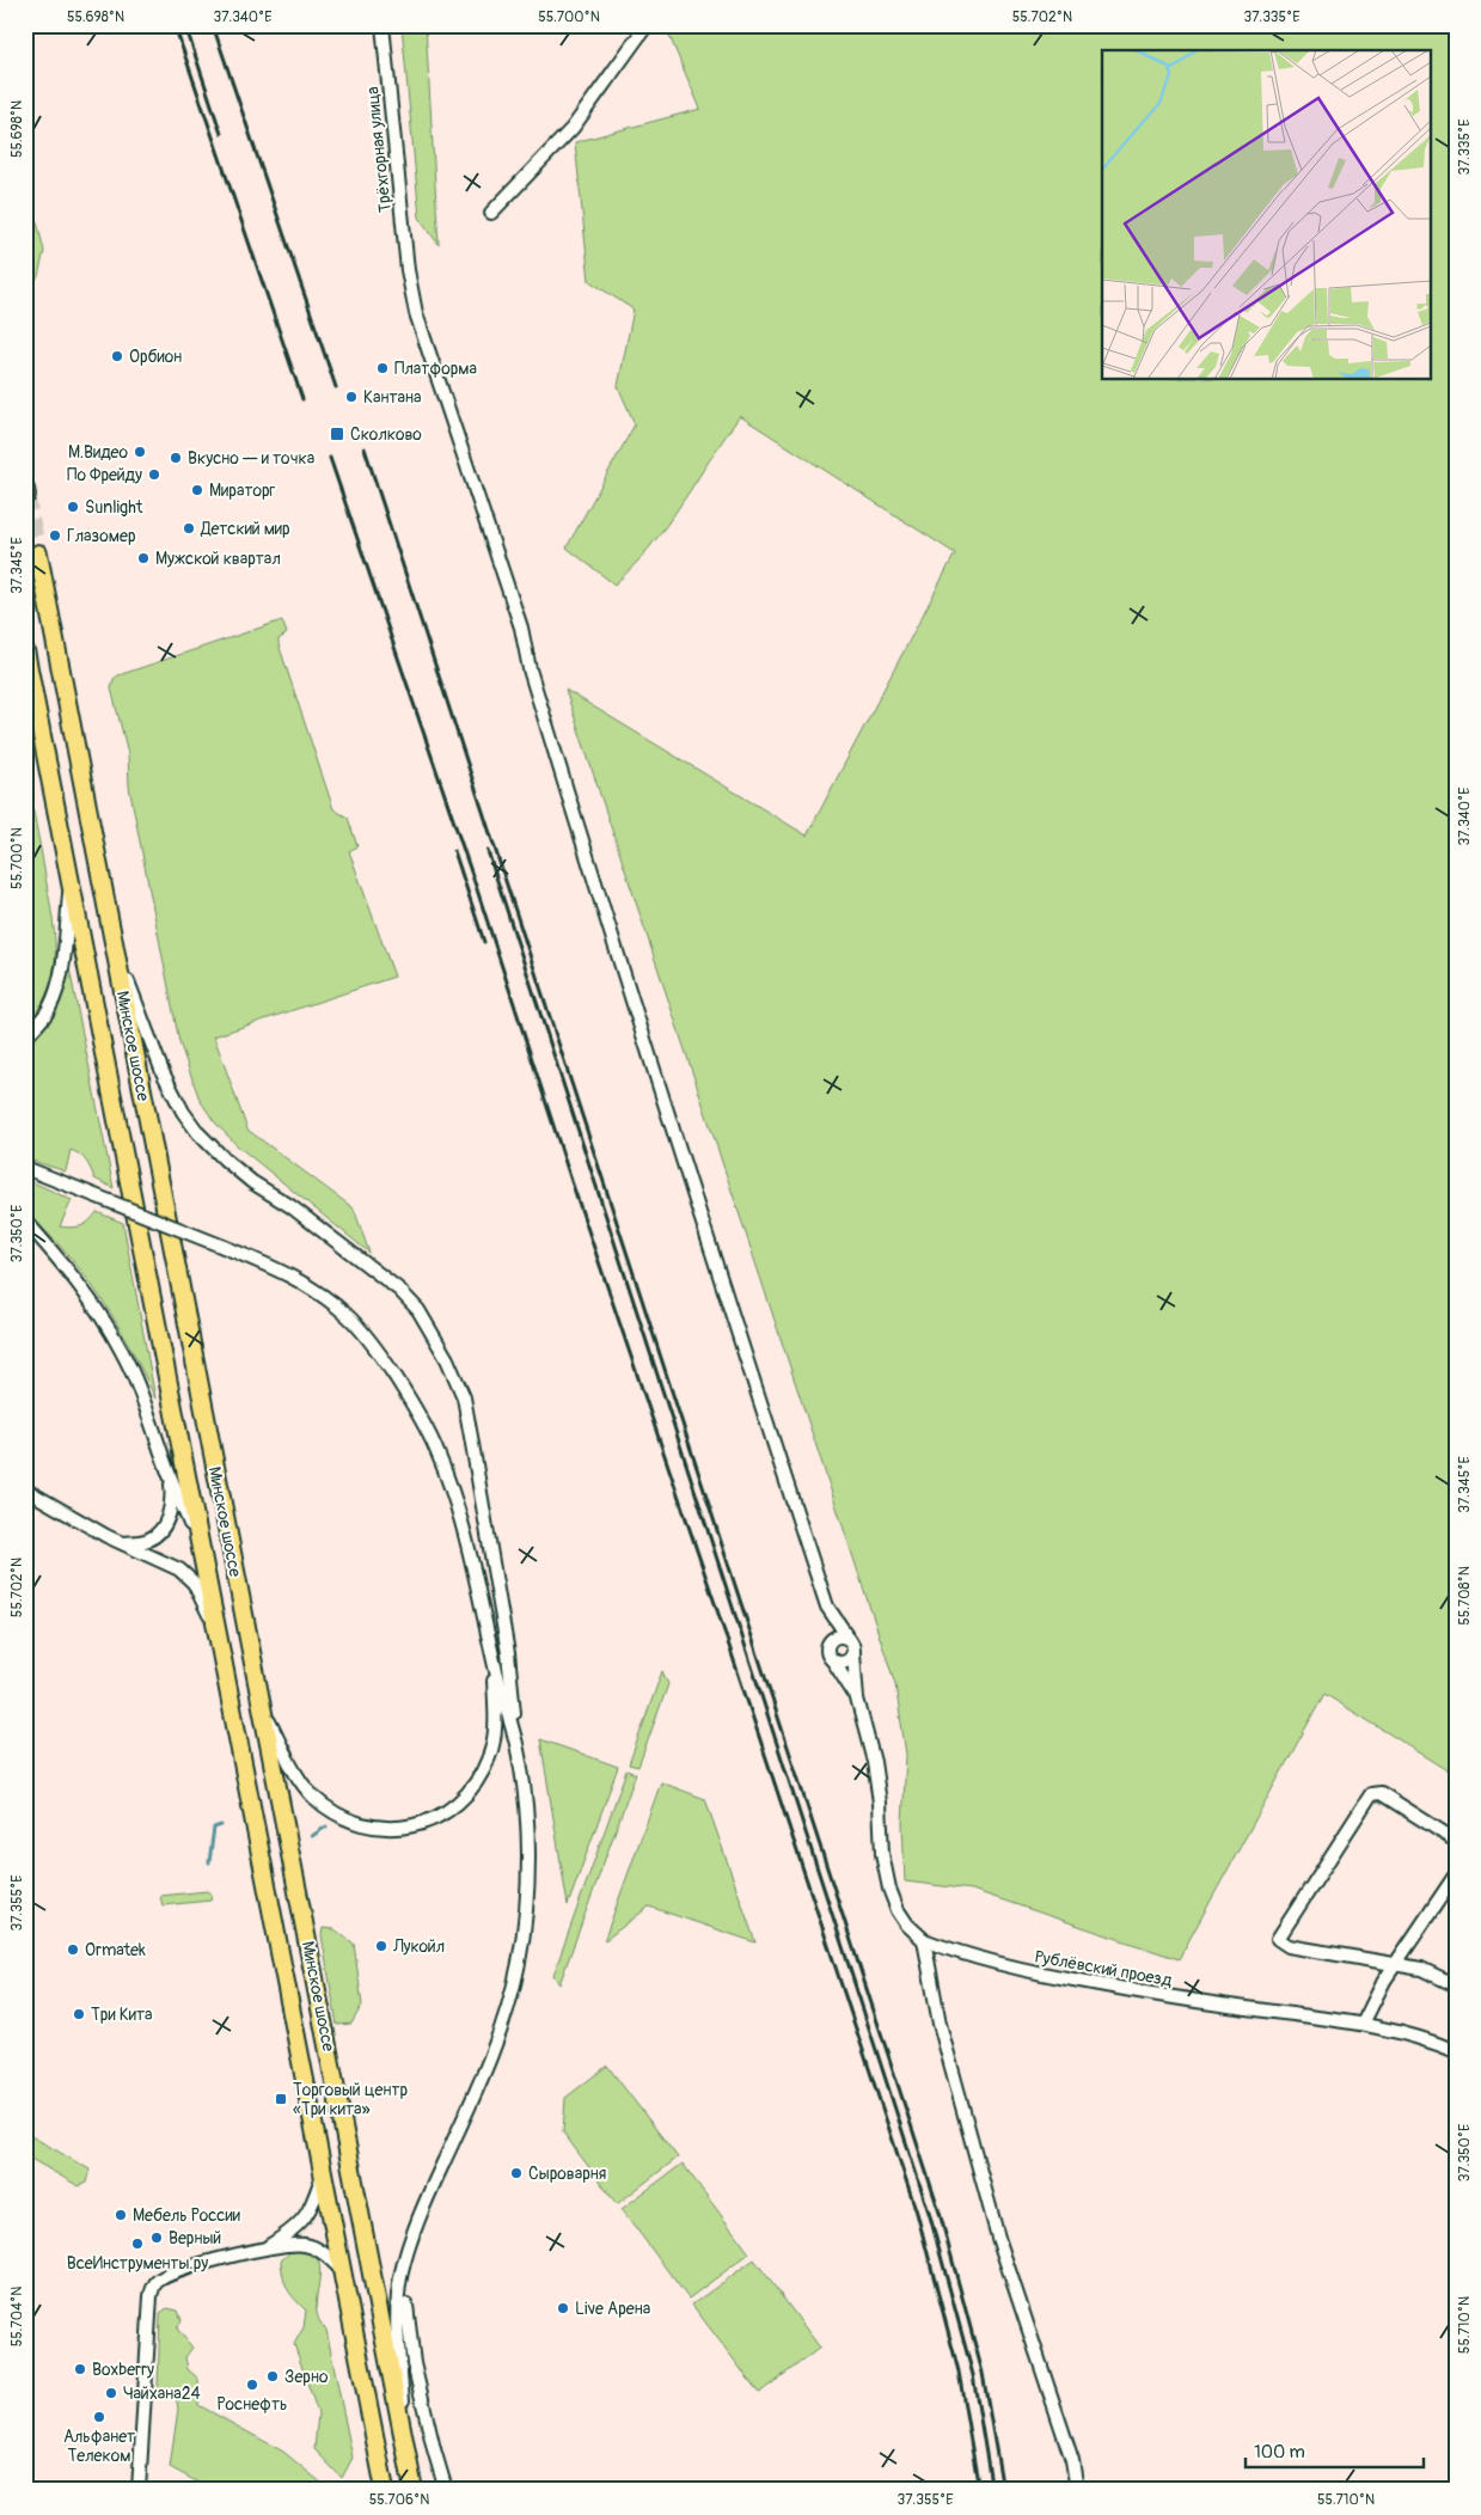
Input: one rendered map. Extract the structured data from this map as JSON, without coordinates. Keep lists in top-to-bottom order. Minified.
{"streets":{"highway":["Минское шоссе"],"street":["Трёхгорная улица","Рублёвский проезд"]},"places":{"other":["Орбион","Платформа","Кантана","М.Видео","Вкусно — и точка","По Фрейду","Мираторг","Sunlight","Детский мир","Глазомер","Мужской квартал","Лукойл","Ormatek","Три Кита","Сыроварня","Мебель России","Верный","ВсеИнструменты.ру","Live Арена","Boxberry","Зерно","Роснефть","Чайхана24","Альфанет Телеком"],"transit":["Сколково","Торговый центр «Три кита»"]},"scale_bar":"100 m","coordinates":["55.698°N","37.340°E","55.700°N","55.702°N","37.335°E","37.345°E","37.350°E","55.708°N","37.355°E","55.704°N","55.710°N","55.706°N"]}
